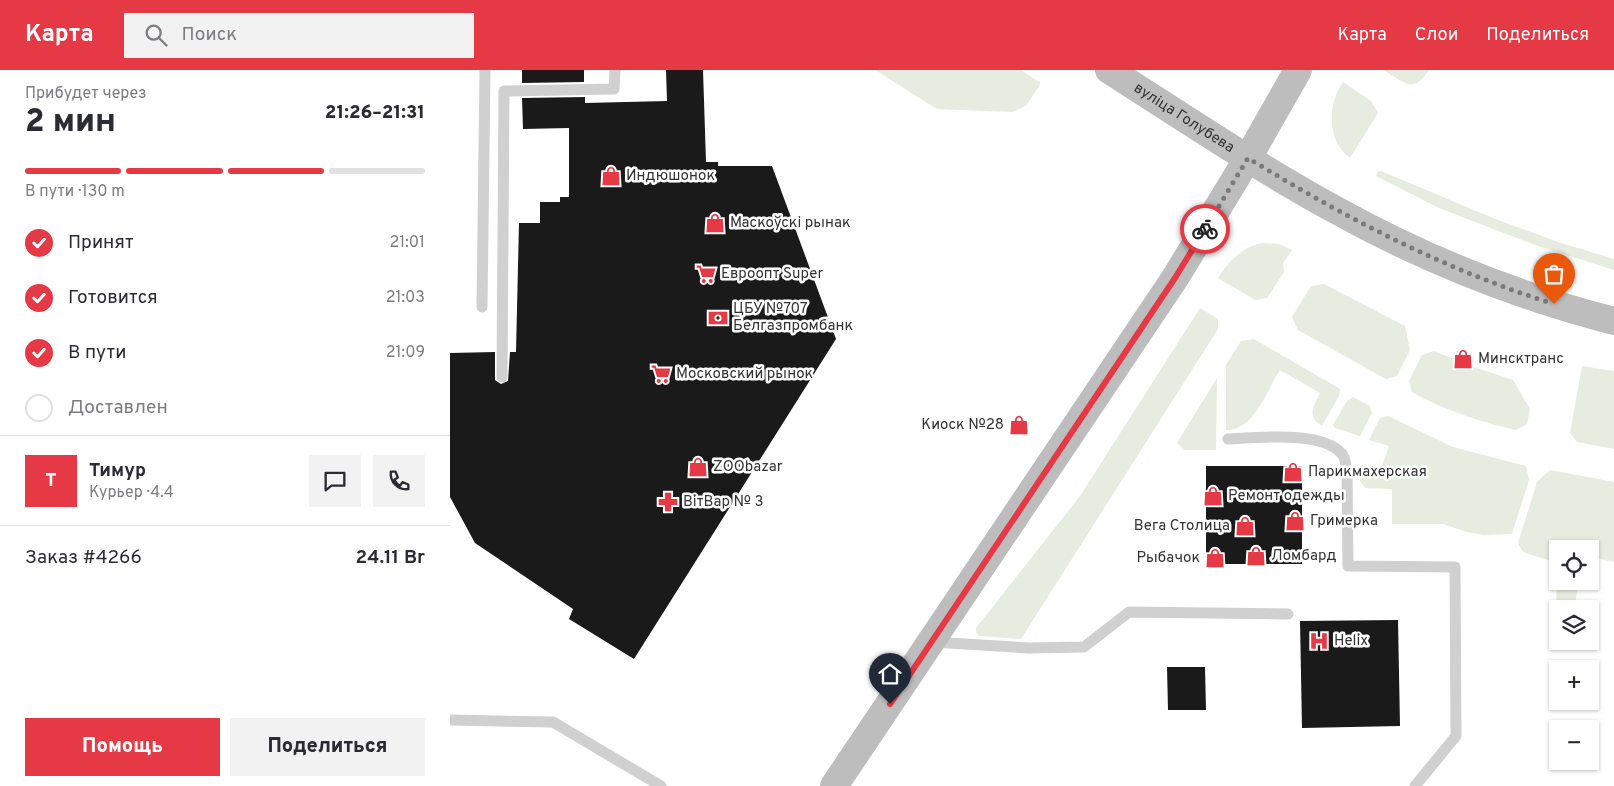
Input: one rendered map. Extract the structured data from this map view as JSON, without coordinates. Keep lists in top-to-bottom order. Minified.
{"streets":{"main road":["вуліца Голубева"]},"places":{"shop":["Индюшонок","Маскоўскі рынак","Минсктранс","Киоск №28","ZOObazar","Парикмахерская","Ремонт одежды","Гримерка","Вега Столица","Ломбард","Рыбачок"],"supermarket":["Евроопт Super","Московский рынок"],"bank":["ЦБУ №707 Белгазпромбанк"],"pharmacy":["ВітВар № 3"],"hospital":["Helix"]},"page":{"header":"Карта","search":"Поиск","nav":["Карта","Слои","Поделиться"],"heading":["2 мин","Прибудет через","21:26–21:31"],"panel":["Тимур","Курьер · 4.4","Заказ #4266","24.11 Br"],"bar":"В пути · 130 m","list":[["Принят","21:01"],["Готовится","21:03"],["В пути","21:09"],"Доставлен"],"round":"Т","map_buttons":["+","−"],"buttons":["Помощь","Поделиться"]}}
